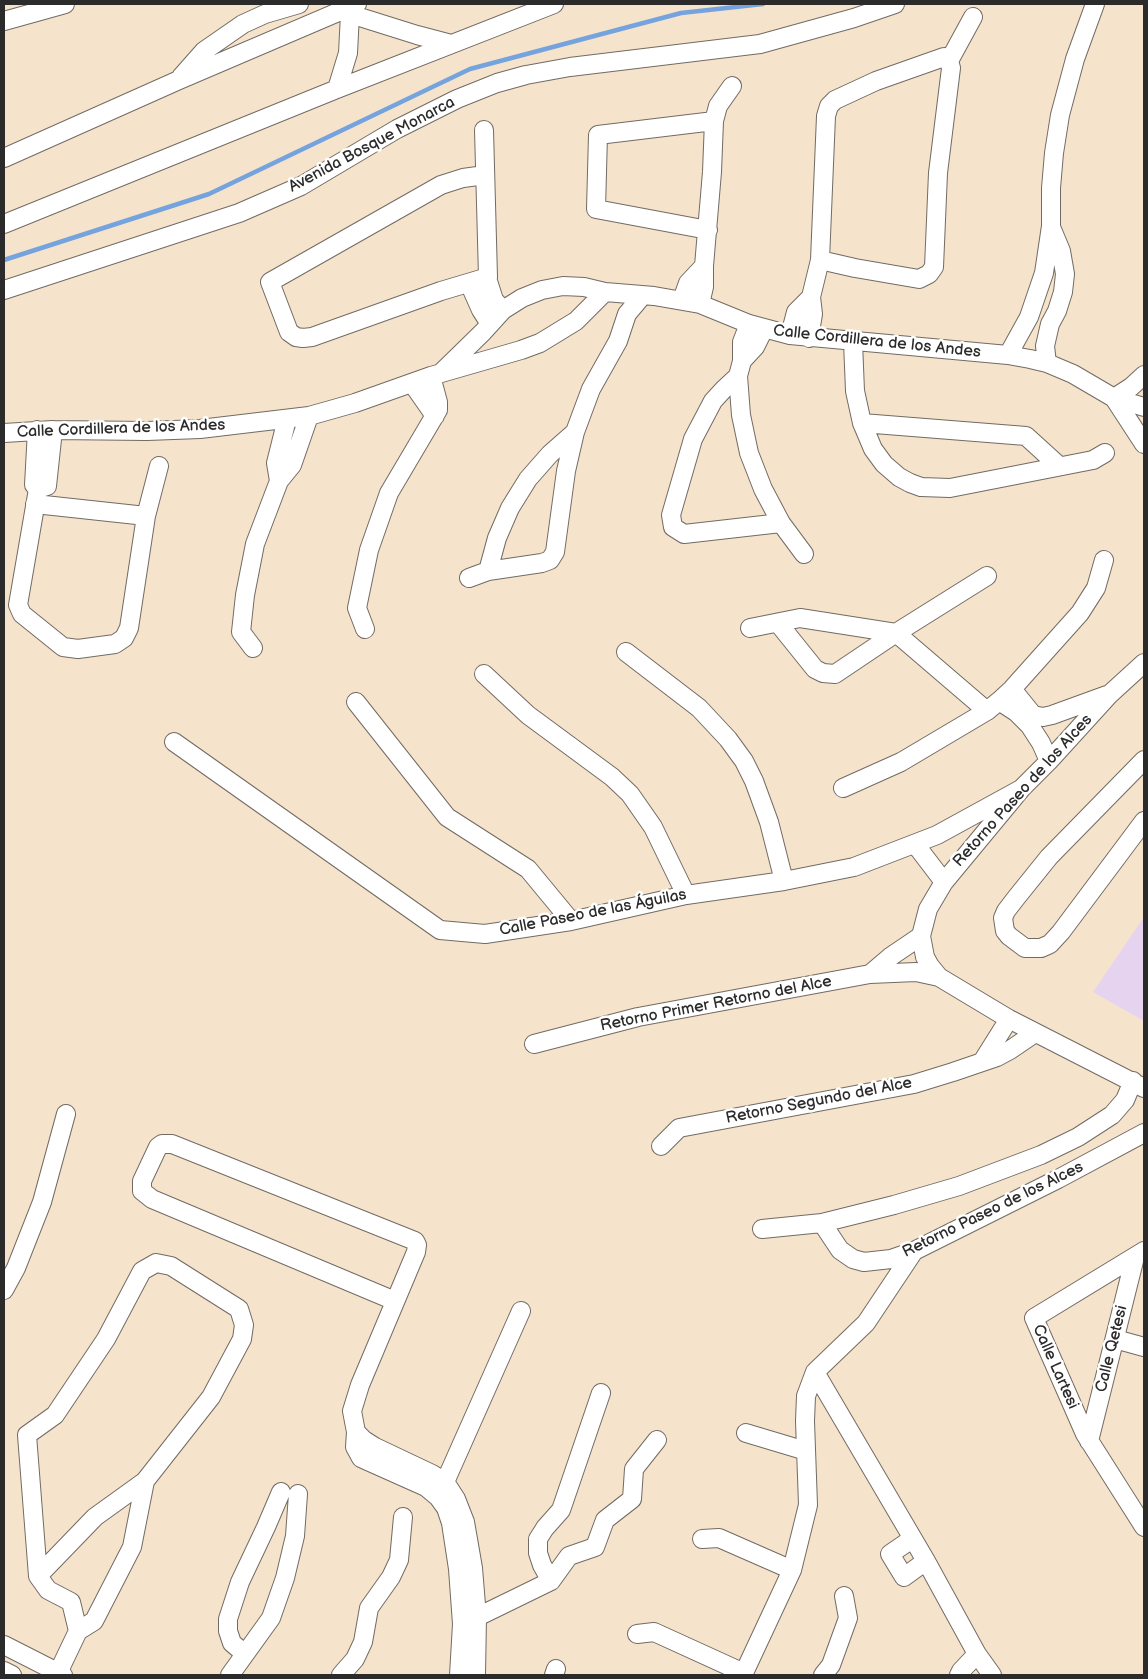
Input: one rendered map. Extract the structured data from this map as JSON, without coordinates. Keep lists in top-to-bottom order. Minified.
{"streets":{"street":["Avenida Bosque Monarca","Calle Cordillera de los Andes","Retorno Paseo de los Alces","Calle Paseo de las Águilas","Retorno Primer Retorno del Alce","Retorno Segundo del Alce","Calle Qetesi","Calle Lartesi"]},"crossings":[["Retorno Paseo de los Alces","Calle Paseo de las Águilas"],["Retorno Paseo de los Alces","Retorno Primer Retorno del Alce"],["Retorno Paseo de los Alces","Retorno Segundo del Alce"],["Calle Qetesi","Calle Lartesi"]]}
